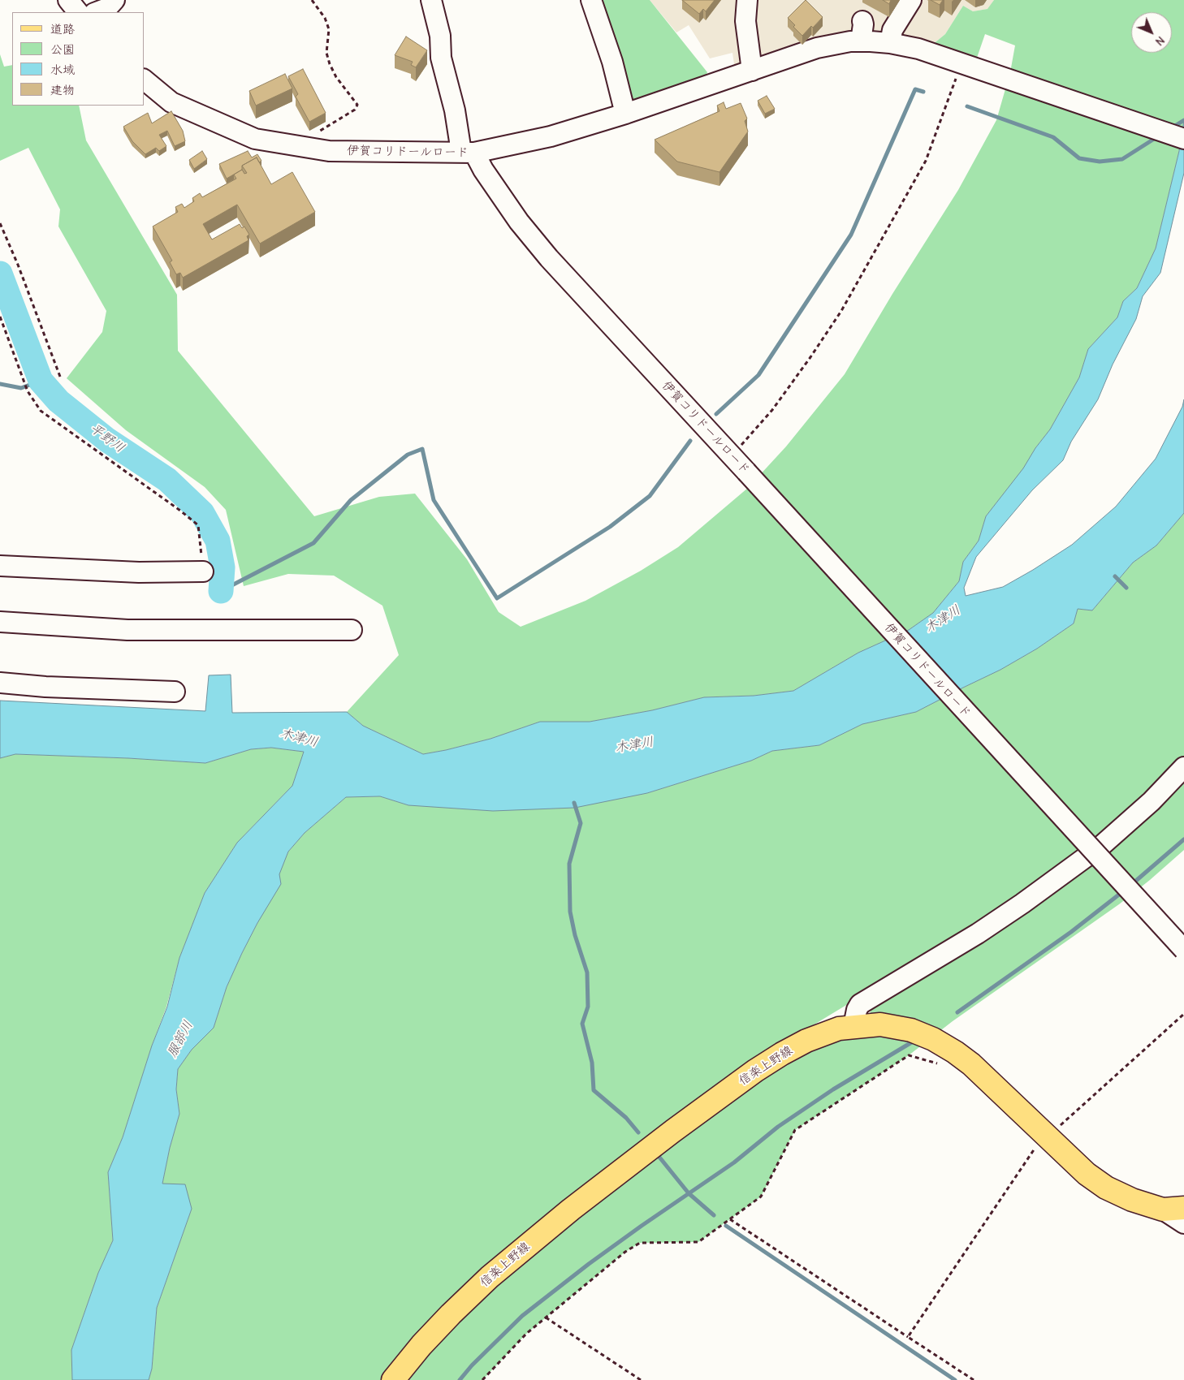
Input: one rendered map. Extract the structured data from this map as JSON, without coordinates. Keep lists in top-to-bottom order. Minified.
{"streets":{"main road":["信楽上野線"],"street":["伊賀コリドールロード"]},"water":["平野川","木津川","服部川"],"legend":["道路","公園","水域","建物"],"north":"bottom right"}
